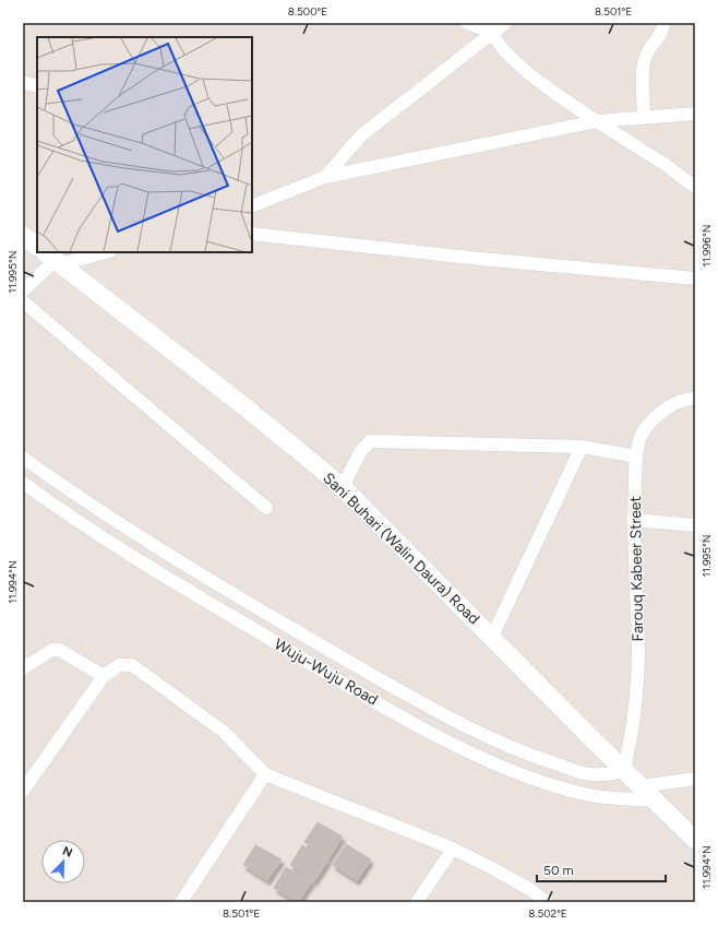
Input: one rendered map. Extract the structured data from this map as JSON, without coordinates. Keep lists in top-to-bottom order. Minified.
{"streets":{"street":["Sani Buhari (Walin Daura) Road","Farouq Kabeer Street","Wuju-Wuju Road"]},"crossings":[["Sani Buhari (Walin Daura) Road","Farouq Kabeer Street"],["Sani Buhari (Walin Daura) Road","Wuju-Wuju Road"],["Farouq Kabeer Street","Wuju-Wuju Road"]],"scale_bar":"50 m","north":"top right","coordinates":["8.500°E","8.501°E","11.996°N","11.995°N","11.994°N","8.502°E"]}
